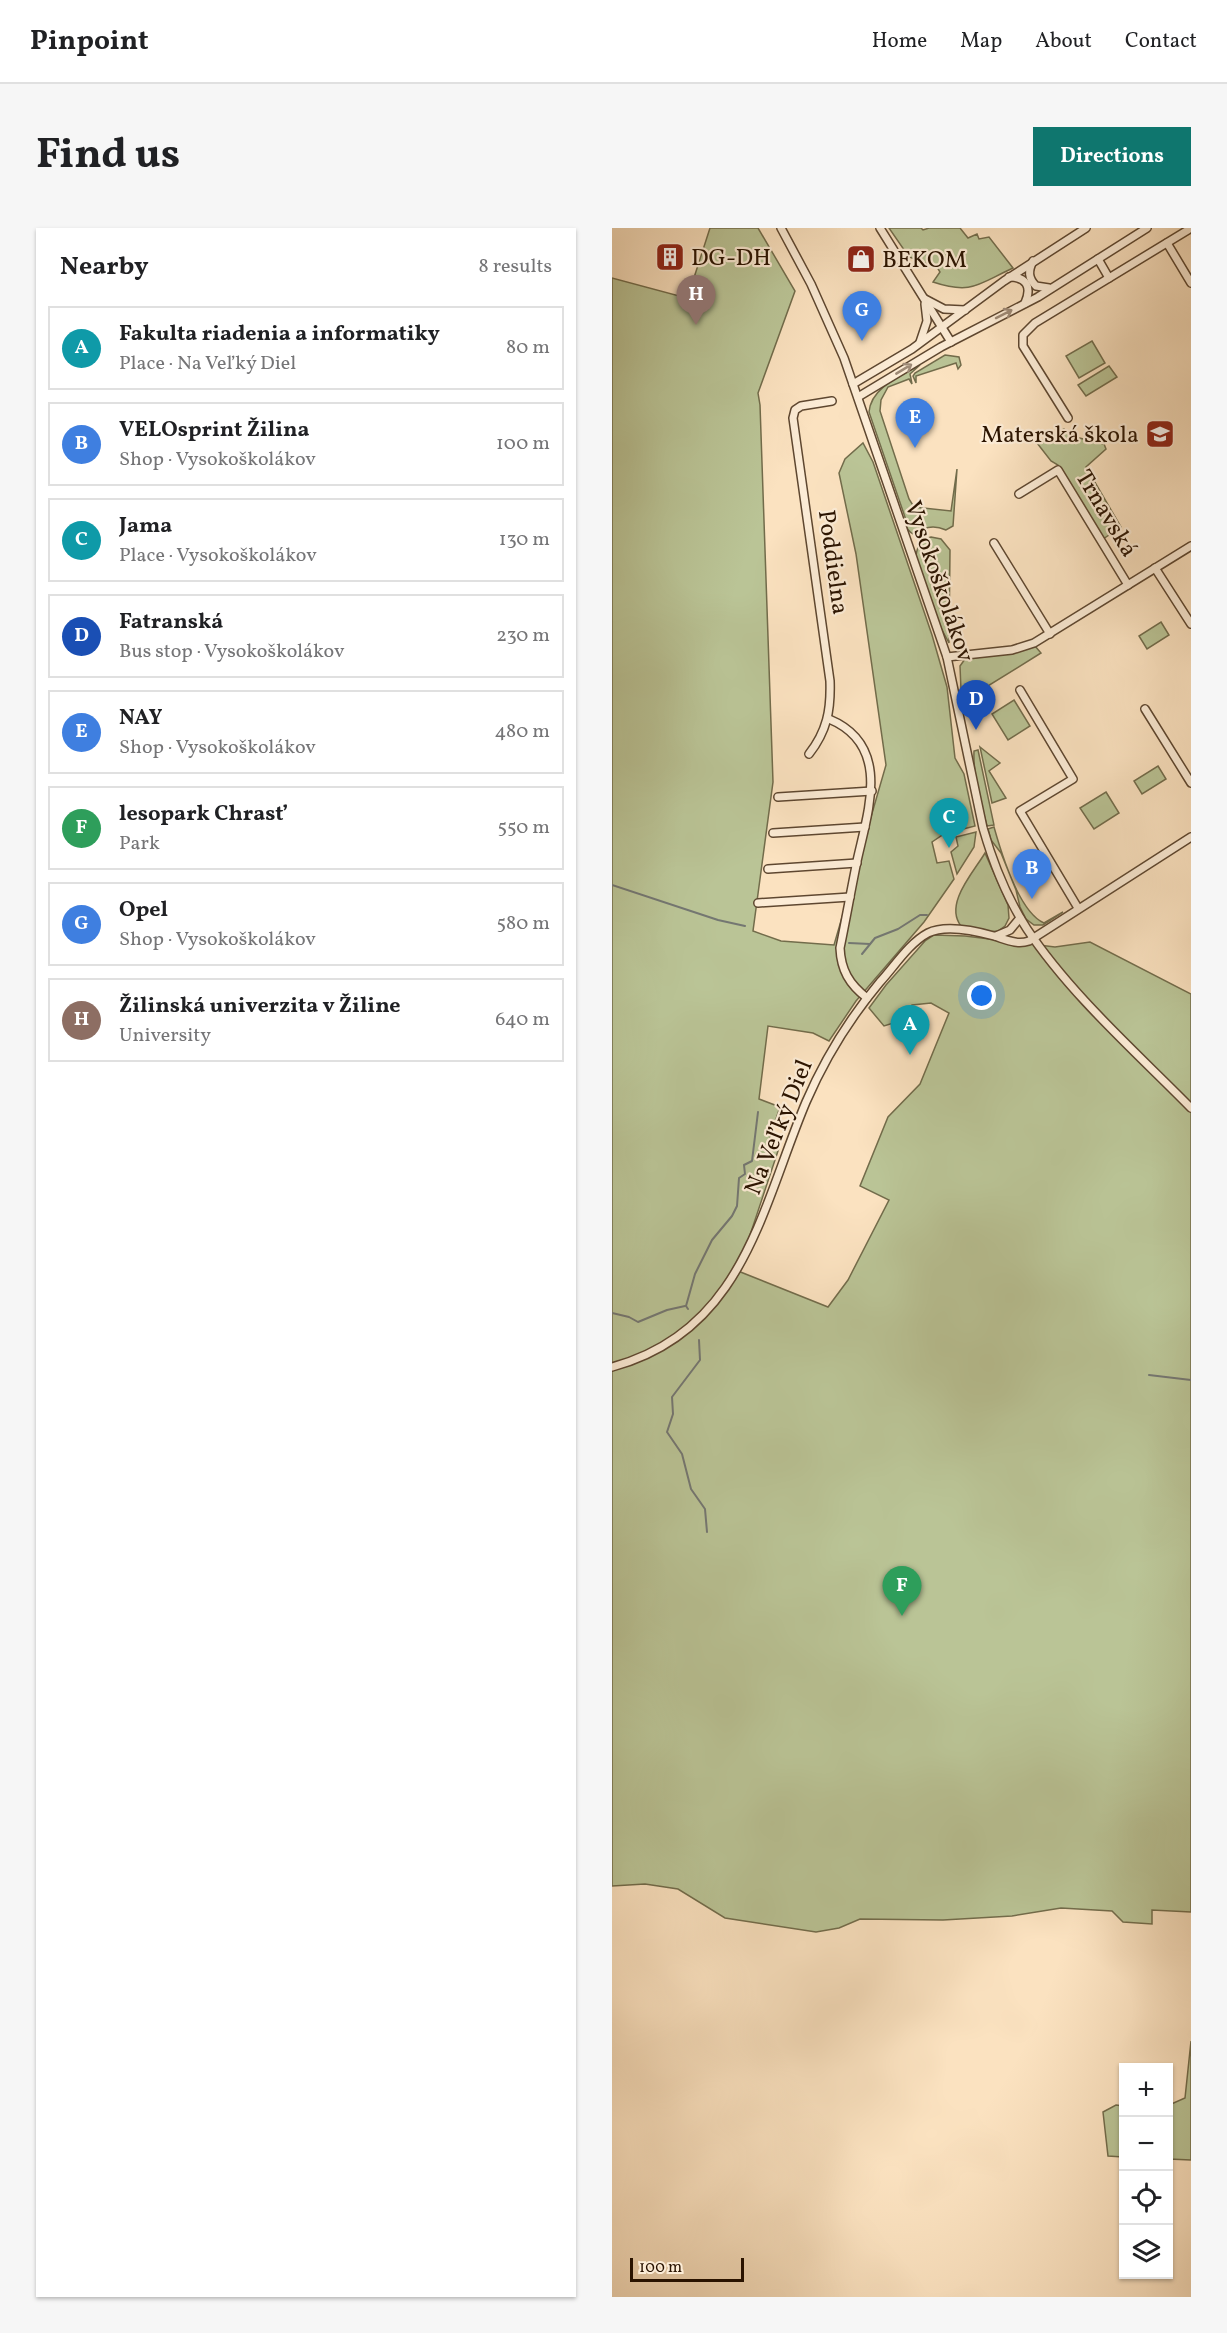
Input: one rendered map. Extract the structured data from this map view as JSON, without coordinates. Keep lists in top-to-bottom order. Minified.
{"streets":{"street":["Trnavská","Poddielna","Vysokoškolákov","Na Veľký Diel"]},"crossings":[["Vysokoškolákov","Na Veľký Diel"]],"places":{"building":["DG-DH"],"shop":["BEKOM"],"school or university":["Materská škola"]},"scale_bar":"100 m","page":{"header":"Pinpoint","nav":["Home","Map","About","Contact"],"title":"Find us","buttons":"Directions","heading":["Nearby","8 results"],"pins":["H","G","E","D","C","B","A","F"],"list":[{"mark":"A","name":"Fakulta riadenia a informatiky","note":"Place · Na Veľký Diel","value":"80 m"},{"mark":"B","name":"VELOsprint Žilina","note":"Shop · Vysokoškolákov","value":"100 m"},{"mark":"C","name":"Jama","note":"Place · Vysokoškolákov","value":"130 m"},{"mark":"D","name":"Fatranská","note":"Bus stop · Vysokoškolákov","value":"230 m"},{"mark":"E","name":"NAY","note":"Shop · Vysokoškolákov","value":"480 m"},{"mark":"F","name":"lesopark Chrasť","note":"Park","value":"550 m"},{"mark":"G","name":"Opel","note":"Shop · Vysokoškolákov","value":"580 m"},{"mark":"H","name":"Žilinská univerzita v Žiline","note":"University","value":"640 m"}],"map_buttons":["+","−"],"scale":"100 m"}}
